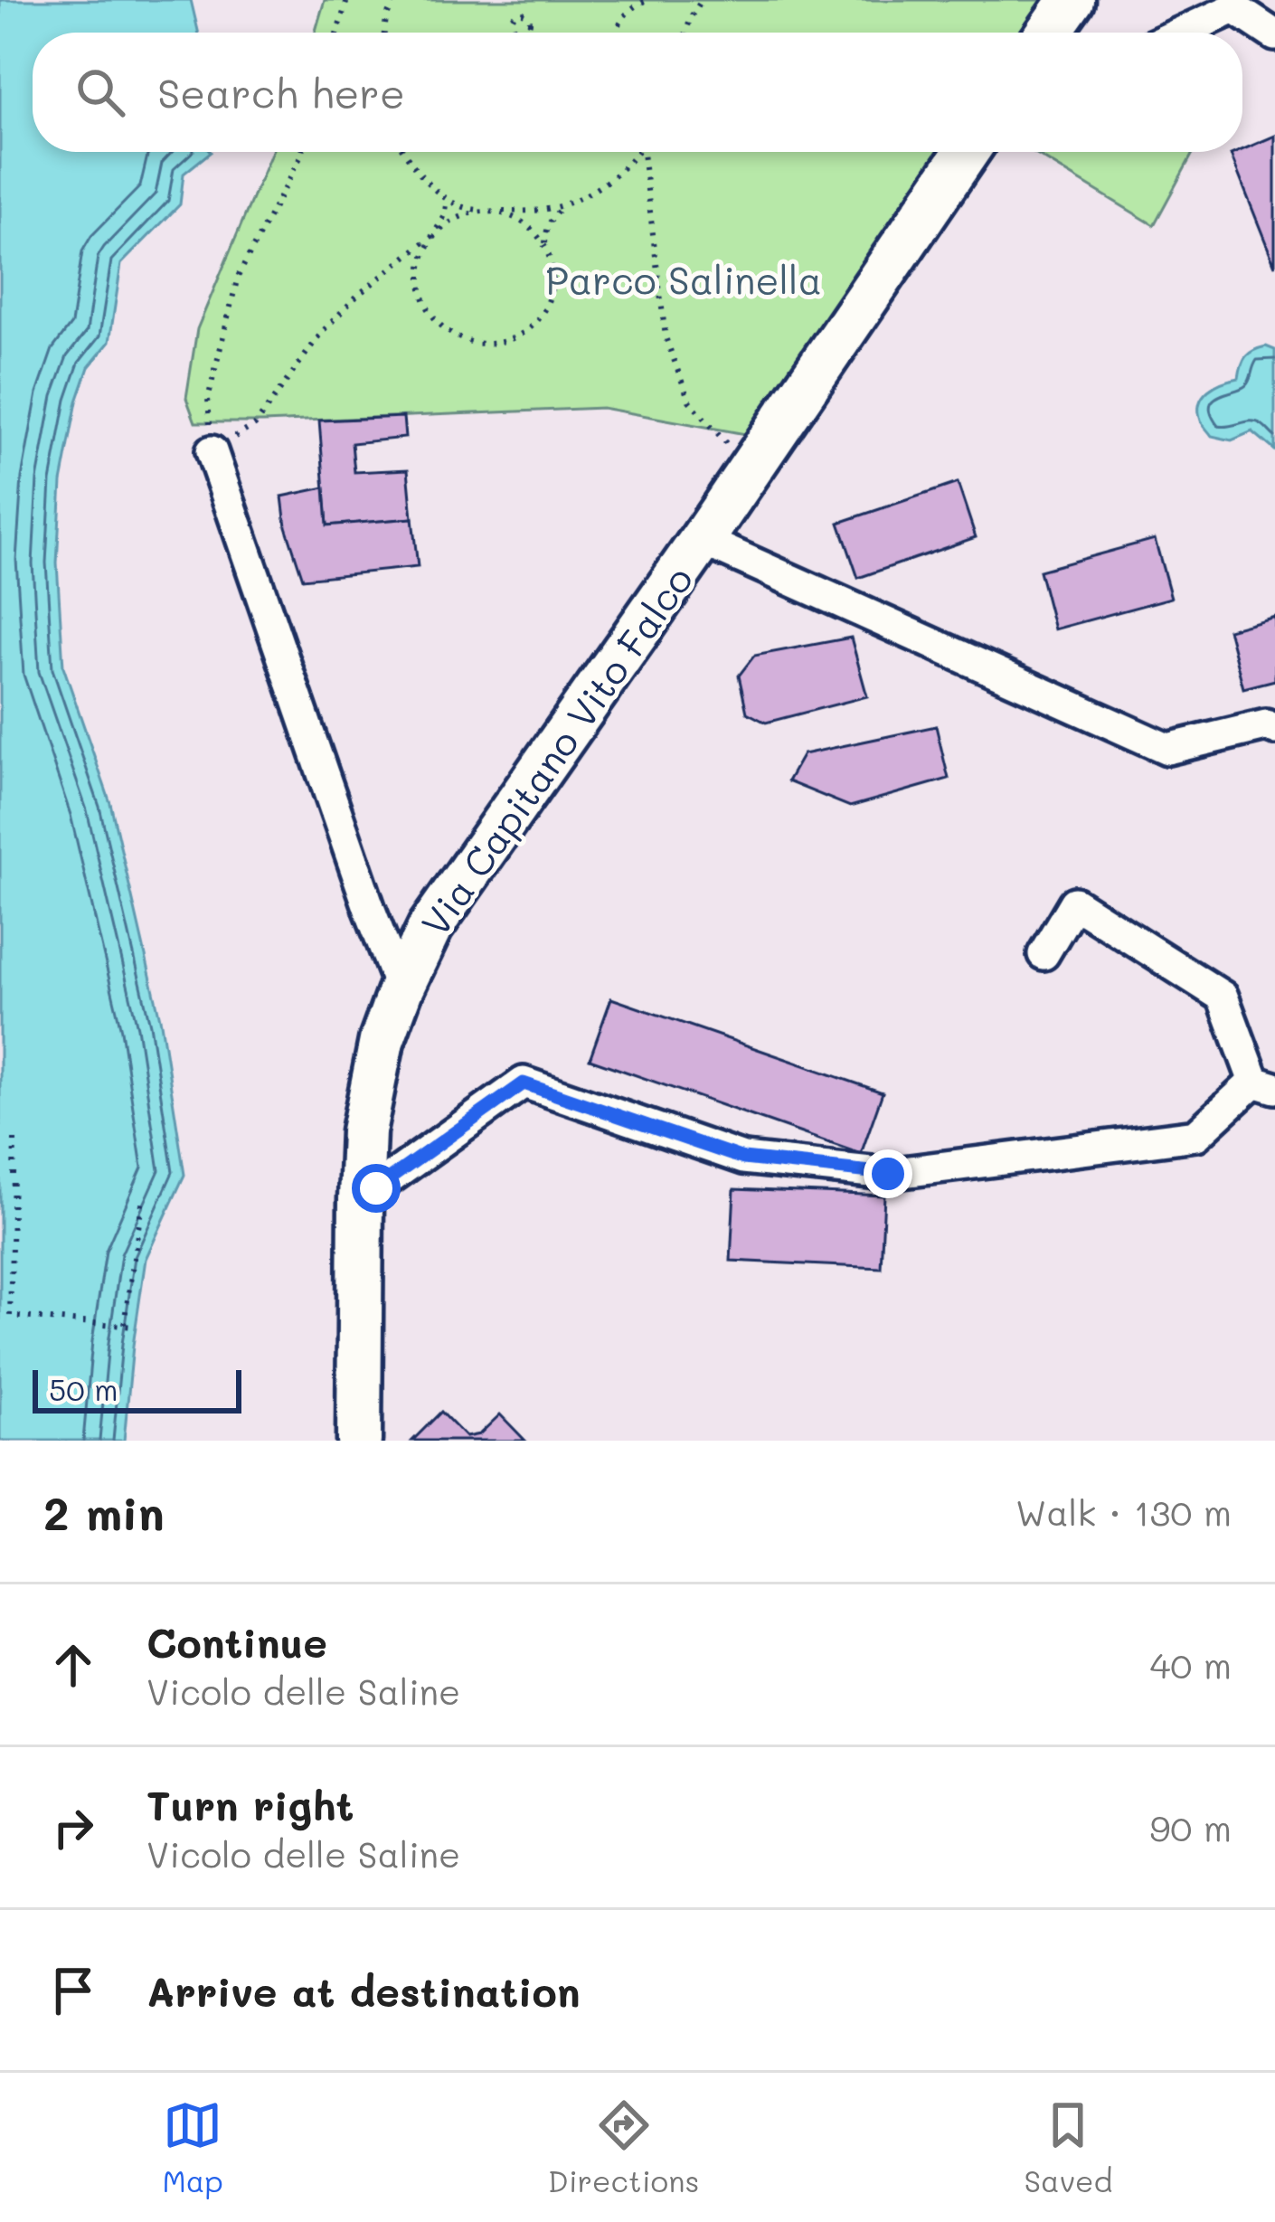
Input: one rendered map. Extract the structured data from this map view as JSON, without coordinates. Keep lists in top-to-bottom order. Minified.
{"streets":{"street":["Via Capitano Vito Falco"]},"parks":["Parco Salinella"],"scale_bar":"50 m","page":{"search":"Search here","scale":"50 m","heading":["2 min","Walk · 130 m"],"list":[["Continue","Vicolo delle Saline","40 m"],["Turn right","Vicolo delle Saline","90 m"],"Arrive at destination"],"nav":["Map","Directions","Saved"]}}
